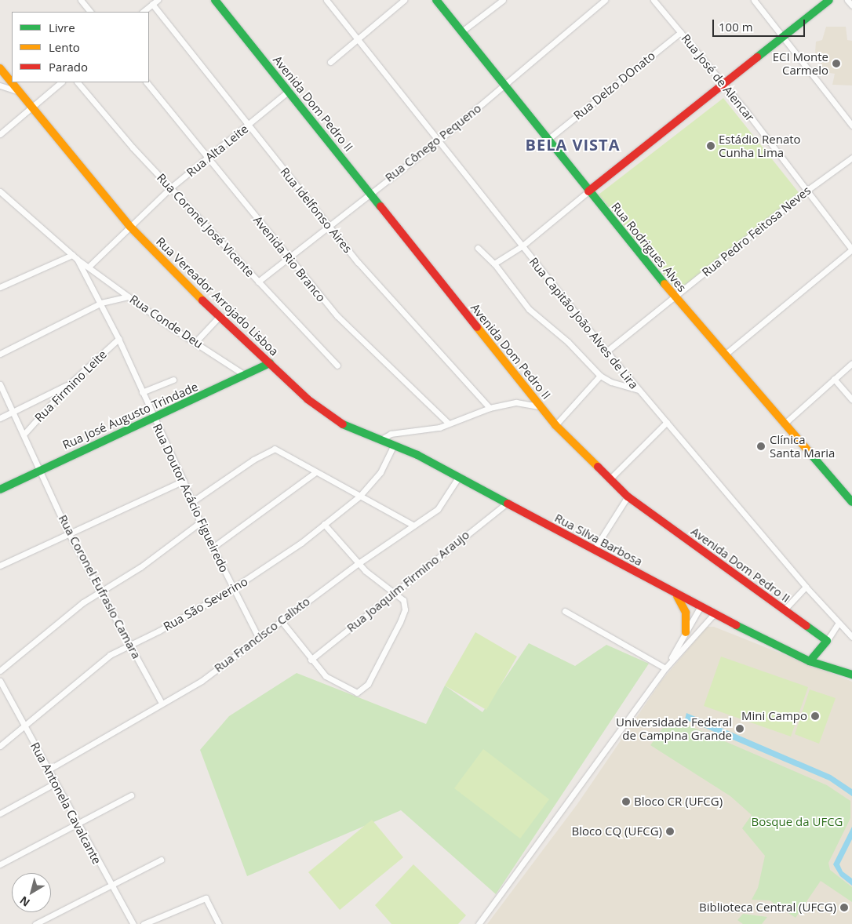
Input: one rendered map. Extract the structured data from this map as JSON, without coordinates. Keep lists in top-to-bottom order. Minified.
{"streets":{"main road":["Avenida Dom Pedro II","Rua Rodrigues Alves","Rua Vereador Arrojado Lisboa","Rua José Augusto Trindade","Rua Silva Barbosa"],"street":["Rua José de Alencar","Rua Delzo DOnato","Rua Cônego Pequeno","Rua Alta Leite","Rua Idelfonso Aires","Rua Coronel José Vicente","Rua Pedro Feitosa Neves","Avenida Rio Branco","Rua Conde Deu","Rua Capitão João Alves de Lira","Rua Firmino Leite","Rua Doutor Acácio Figueiredo","Rua Joaquim Firmino Araujo","Rua Coronel Eufrasio Camara","Rua São Severino","Rua Francisco Calixto","Rua Antonela Cavalcante"]},"crossings":[["Rua José de Alencar","Rua Delzo DOnato"],["Rua José de Alencar","Rua Pedro Feitosa Neves"],["Rua Delzo DOnato","Rua Rodrigues Alves"],["Avenida Dom Pedro II","Rua Cônego Pequeno"],["Avenida Dom Pedro II","Rua Alta Leite"],["Rua Cônego Pequeno","Rua Idelfonso Aires"],["Rua Cônego Pequeno","Rua Coronel José Vicente"],["Rua Cônego Pequeno","Rua Rodrigues Alves"],["Rua Cônego Pequeno","Avenida Rio Branco"],["Rua Cônego Pequeno","Rua Capitão João Alves de Lira"],["Rua Alta Leite","Rua Idelfonso Aires"],["Rua Alta Leite","Rua Coronel José Vicente"],["Rua Alta Leite","Avenida Rio Branco"],["Rua Alta Leite","Rua Vereador Arrojado Lisboa"],["Rua Alta Leite","Rua Conde Deu"],["Rua Pedro Feitosa Neves","Rua Rodrigues Alves"],["Rua Pedro Feitosa Neves","Rua Capitão João Alves de Lira"],["Rua Vereador Arrojado Lisboa","Rua José Augusto Trindade"],["Rua Vereador Arrojado Lisboa","Rua Silva Barbosa"],["Rua Conde Deu","Rua José Augusto Trindade"],["Rua Firmino Leite","Rua Doutor Acácio Figueiredo"],["Rua Firmino Leite","Rua Coronel Eufrasio Camara"],["Rua José Augusto Trindade","Rua Doutor Acácio Figueiredo"],["Rua José Augusto Trindade","Rua Coronel Eufrasio Camara"],["Rua Doutor Acácio Figueiredo","Rua São Severino"],["Rua Doutor Acácio Figueiredo","Rua Francisco Calixto"],["Rua Silva Barbosa","Rua Joaquim Firmino Araujo"],["Rua Silva Barbosa","Rua São Severino"],["Rua Silva Barbosa","Rua Francisco Calixto"],["Rua Coronel Eufrasio Camara","Rua São Severino"],["Rua Coronel Eufrasio Camara","Rua Francisco Calixto"],["Rua São Severino","Rua Antonela Cavalcante"],["Rua Francisco Calixto","Rua Antonela Cavalcante"]],"districts":["BELA VISTA"],"parks":["Bosque da UFCG"],"places":["ECI Monte Carmelo","Estádio Renato Cunha Lima","Clínica Santa Maria","Mini Campo","Universidade Federal de Campina Grande","Bloco CR (UFCG)","Bloco CQ (UFCG)","Biblioteca Central (UFCG)"],"legend":["Livre","Lento","Parado"],"scale_bar":"100 m","north":"bottom left"}
